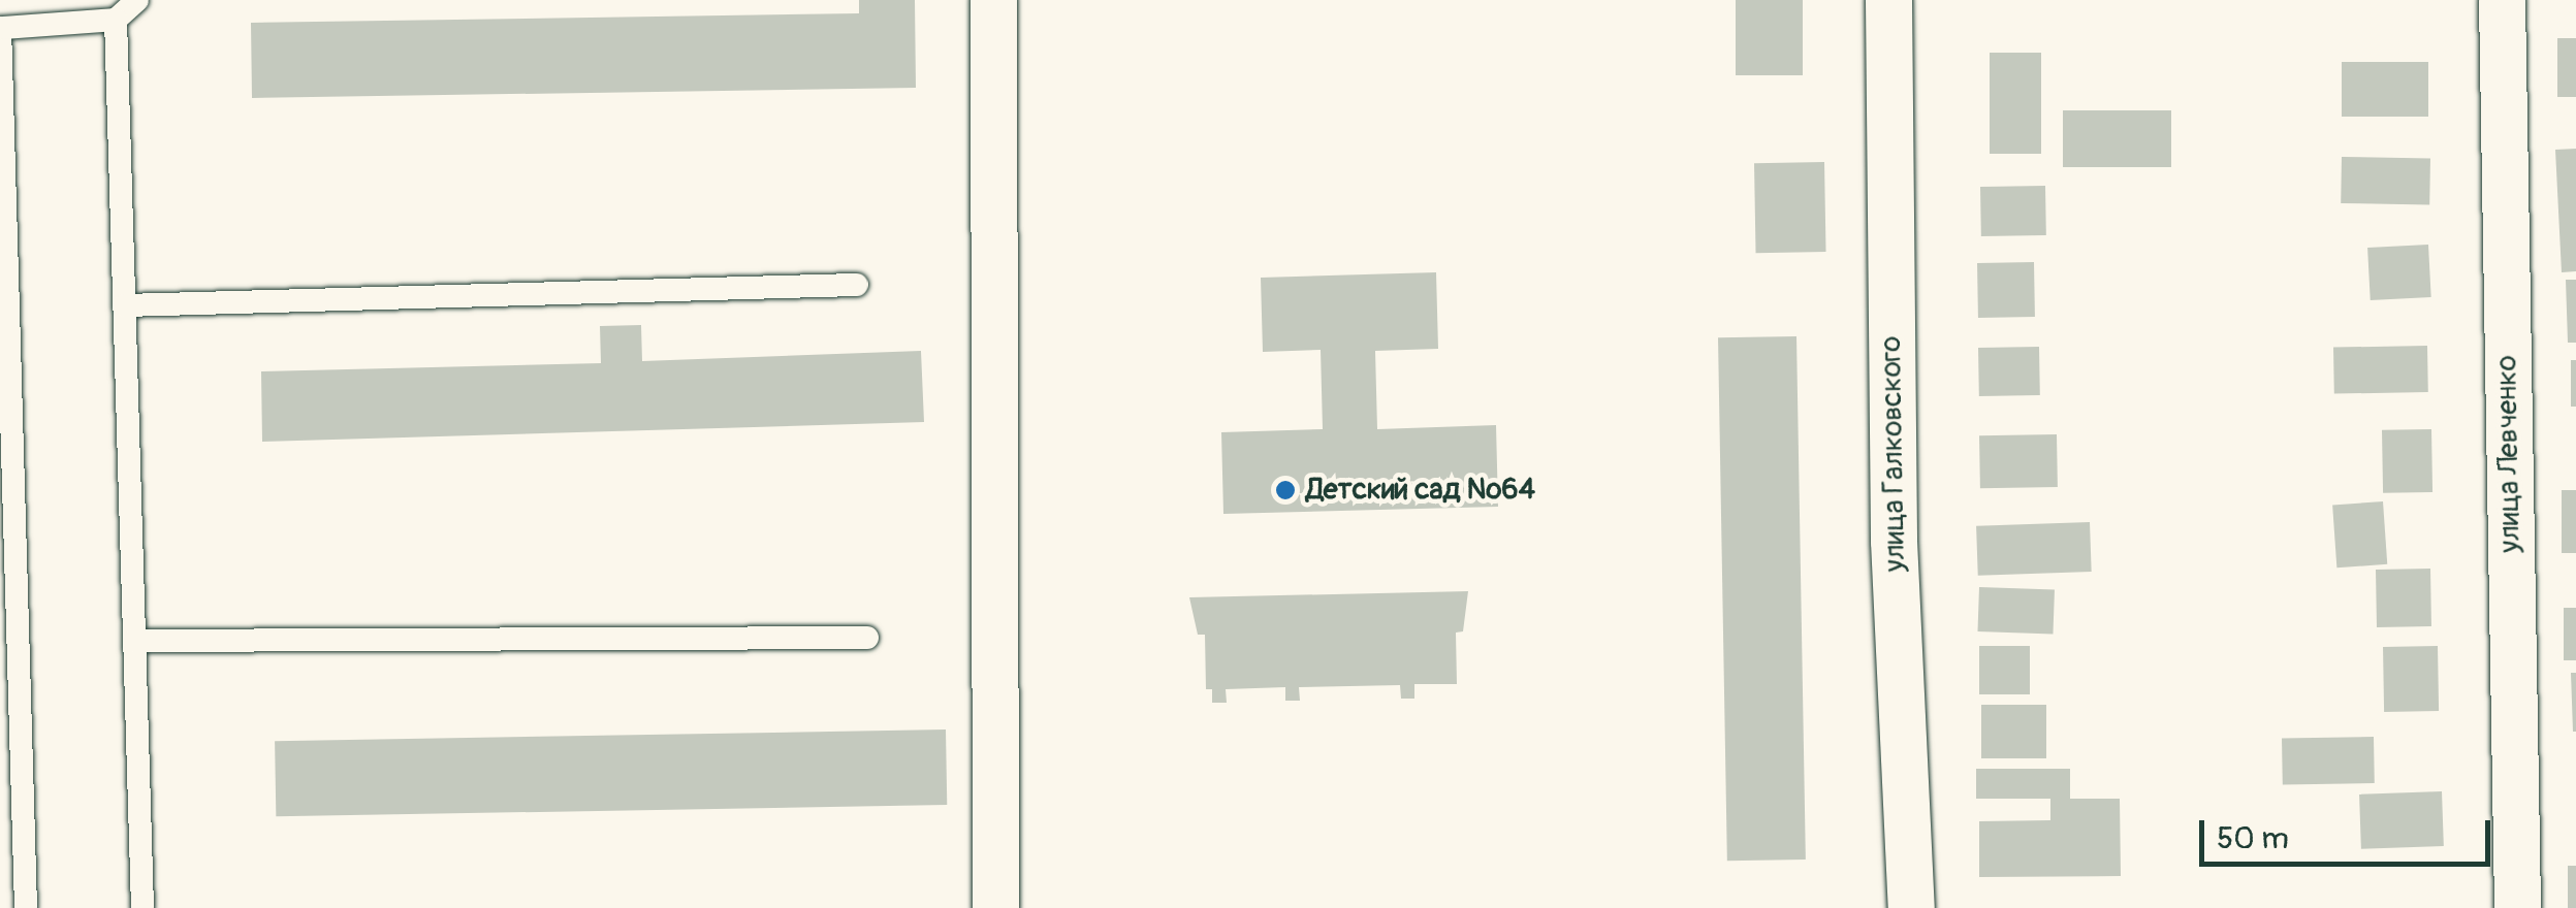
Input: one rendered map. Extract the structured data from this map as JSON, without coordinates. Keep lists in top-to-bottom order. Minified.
{"streets":{"street":["улица Галковского","улица Левченко"]},"places":["Детский сад №64"],"scale_bar":"50 m"}
